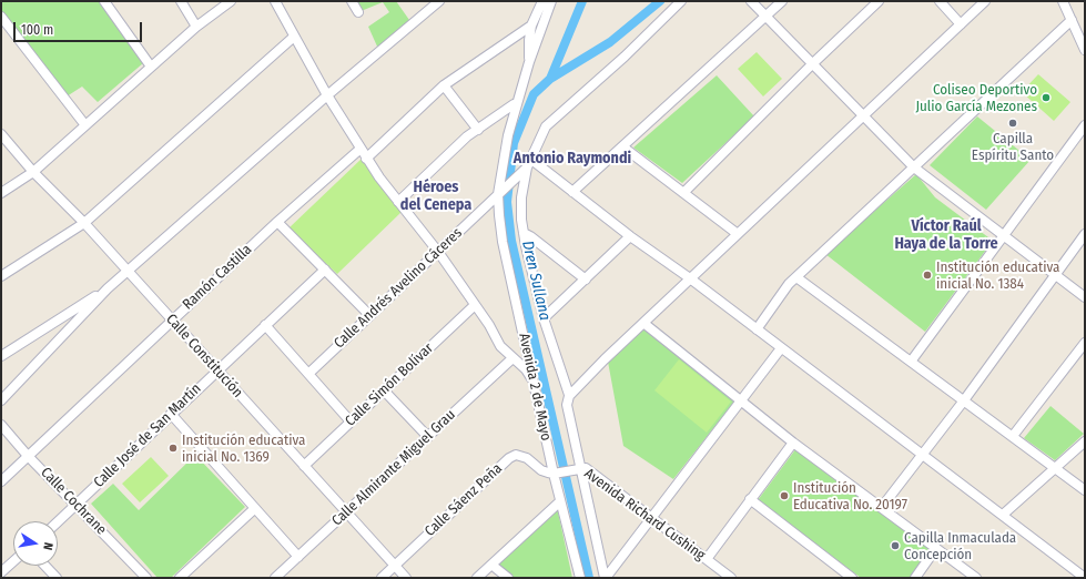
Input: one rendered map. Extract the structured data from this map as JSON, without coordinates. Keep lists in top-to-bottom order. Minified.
{"streets":{"street":["Ramón Castilla","Calle Andrés Avelino Cáceres","Calle Constitución","Calle Simón Bolívar","Avenida 2 de Mayo","Calle José de San Martín","Calle Almirante Miguel Grau","Calle Sáenz Peña","Calle Cochrane","Avenida Richard Cushing"]},"crossings":[["Ramón Castilla","Calle Constitución"],["Ramón Castilla","Calle Cochrane"],["Calle Andrés Avelino Cáceres","Avenida 2 de Mayo"],["Calle Constitución","Calle Simón Bolívar"],["Calle Constitución","Calle José de San Martín"],["Calle Constitución","Calle Almirante Miguel Grau"],["Calle Constitución","Calle Sáenz Peña"],["Avenida 2 de Mayo","Calle Sáenz Peña"],["Avenida 2 de Mayo","Avenida Richard Cushing"],["Calle José de San Martín","Calle Cochrane"],["Calle Sáenz Peña","Avenida Richard Cushing"]],"districts":["Antonio Raymondi","Héroes del Cenepa","Víctor Raúl Haya de la Torre"],"water":["Dren Sullana"],"places":["Coliseo Deportivo Julio García Mezones","Capilla Espíritu Santo","Institución educativa inicial No. 1384","Institución educativa inicial No. 1369","Institución Educativa No. 20197","Capilla Inmaculada Concepción"],"scale_bar":"100 m","north":"right"}
